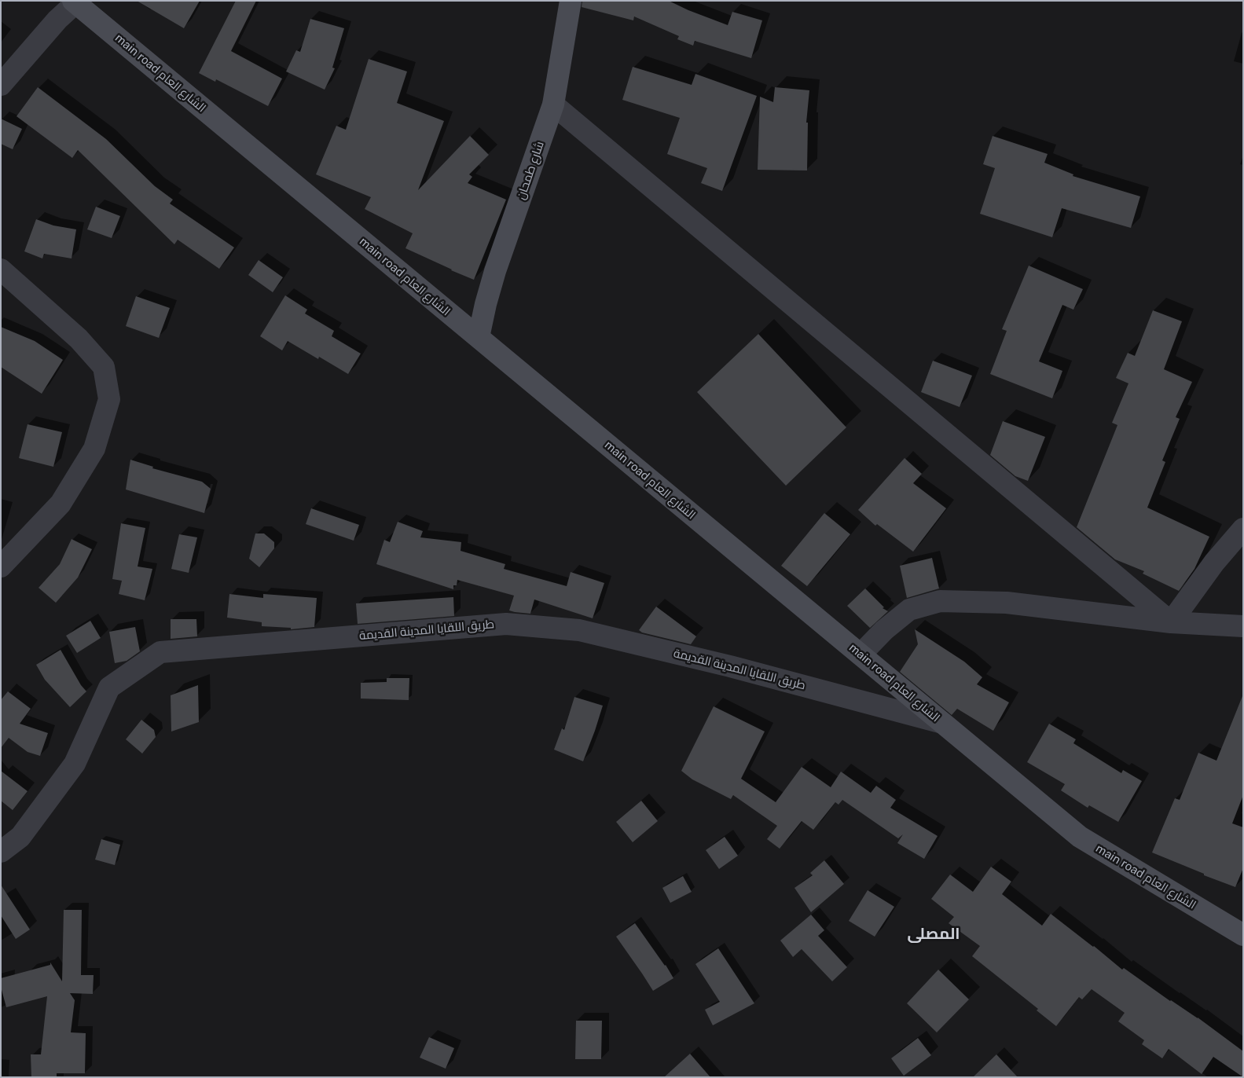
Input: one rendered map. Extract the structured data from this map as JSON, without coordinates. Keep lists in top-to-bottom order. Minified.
{"streets":{"main road":["main road الشارع العام","شارع طمحان"],"street":["طريق اللقايا المدينة القديمة"]},"crossings":[["main road الشارع العام","شارع طمحان"],["main road الشارع العام","طريق اللقايا المدينة القديمة"]],"districts":["المصلى"]}
